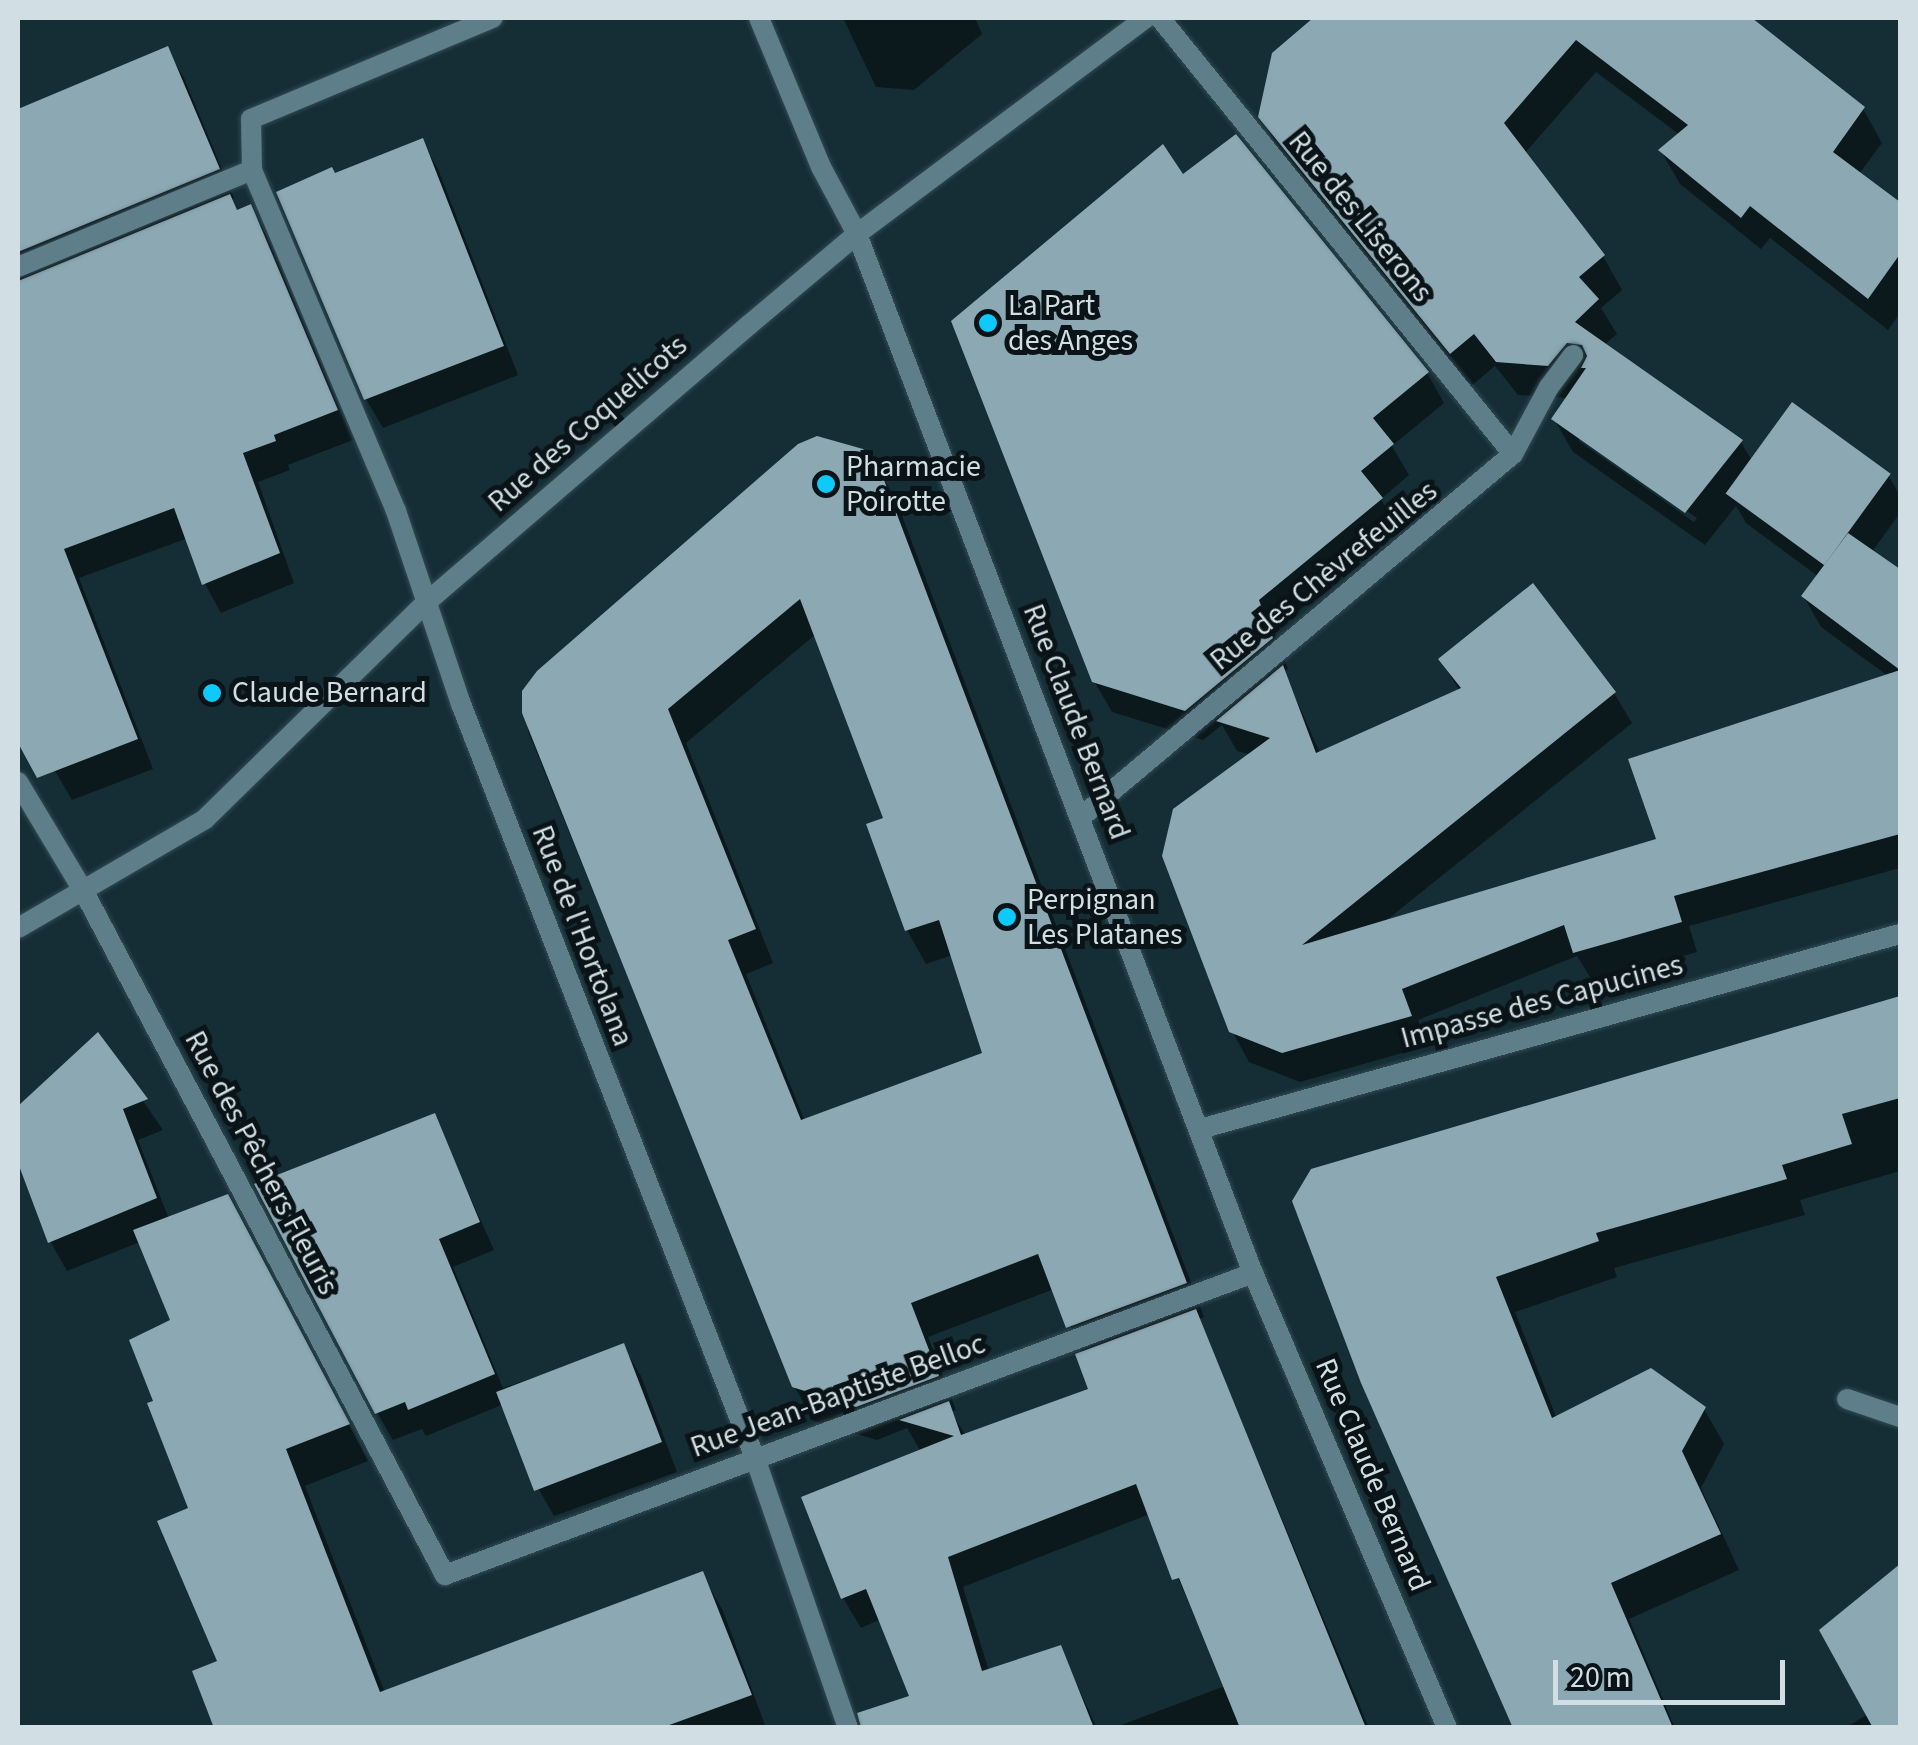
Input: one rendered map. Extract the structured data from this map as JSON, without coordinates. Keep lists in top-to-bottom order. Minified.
{"streets":{"street":["Rue des Liserons","Rue des Coquelicots","Rue des Chèvrefeuilles","Rue Claude Bernard","Rue de l'Hortolana","Impasse des Capucines","Rue des Pêchers Fleuris","Rue Jean-Baptiste Belloc"]},"crossings":[["Rue des Liserons","Rue des Chèvrefeuilles"],["Rue des Coquelicots","Rue Claude Bernard"],["Rue des Coquelicots","Rue de l'Hortolana"],["Rue des Coquelicots","Rue des Pêchers Fleuris"],["Rue des Chèvrefeuilles","Rue Claude Bernard"],["Rue Claude Bernard","Impasse des Capucines"],["Rue Claude Bernard","Rue Jean-Baptiste Belloc"],["Rue de l'Hortolana","Rue Jean-Baptiste Belloc"],["Rue des Pêchers Fleuris","Rue Jean-Baptiste Belloc"]],"places":["La Part des Anges","Pharmacie Poirotte","Claude Bernard","Perpignan Les Platanes"],"scale_bar":"20 m"}
